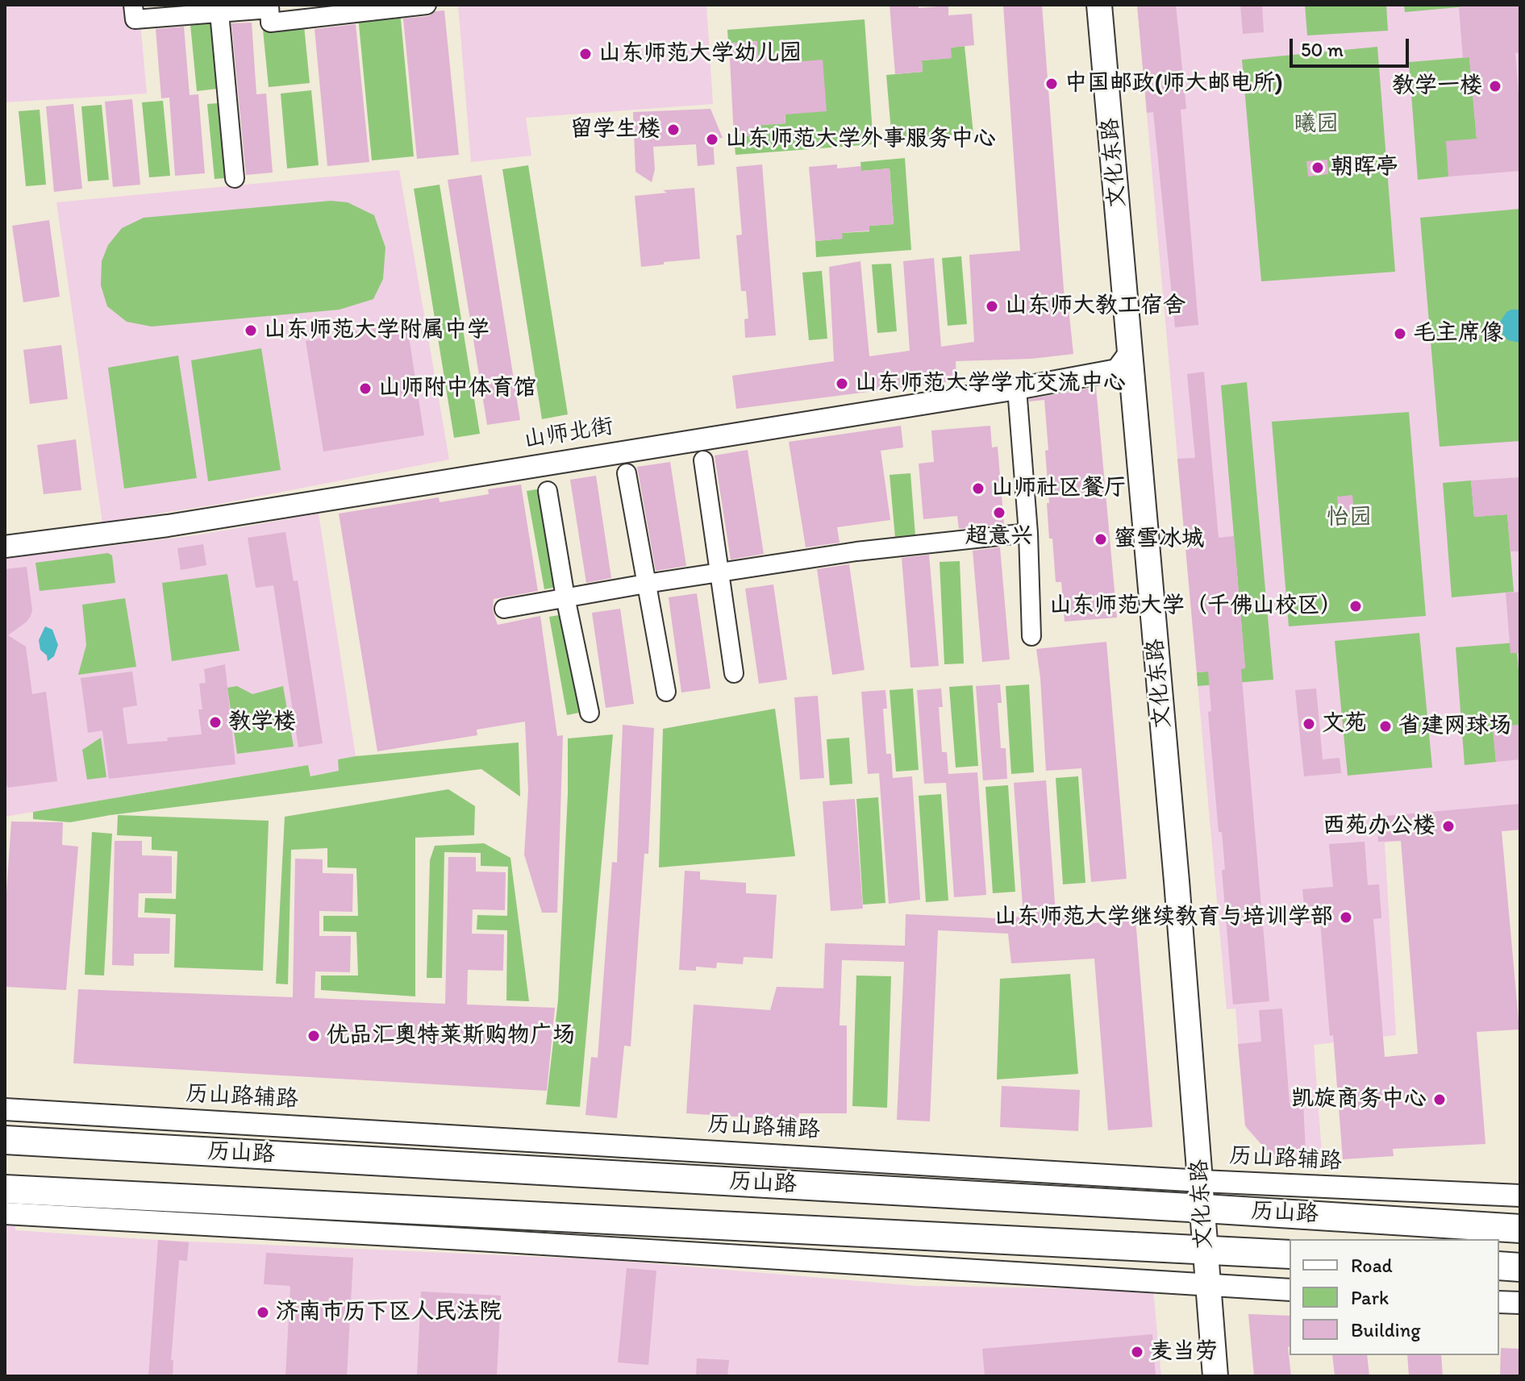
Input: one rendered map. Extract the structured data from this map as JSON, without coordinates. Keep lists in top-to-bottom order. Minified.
{"streets":{"main road":["文化东路","历山路"],"street":["山师北街","历山路辅路"]},"crossings":[["文化东路","山师北街"],["文化东路","历山路辅路"],["文化东路","历山路"],["历山路辅路","历山路"]],"parks":["曦园","怡园"],"places":["山东师范大学幼儿园","中国邮政(师大邮电所)","教学一楼","留学生楼","山东师范大学外事服务中心","朝晖亭","山东师大教工宿舍","山东师范大学附属中学","毛主席像","山东师范大学学术交流中心","山师附中体育馆","山师社区餐厅","超意兴","蜜雪冰城","山东师范大学（千佛山校区）","教学楼","文苑","省建网球场","西苑办公楼","山东师范大学继续教育与培训学部","优品汇奥特莱斯购物广场","凯旋商务中心","济南市历下区人民法院","麦当劳"],"legend":["Road","Park","Building"],"scale_bar":"50 m"}
